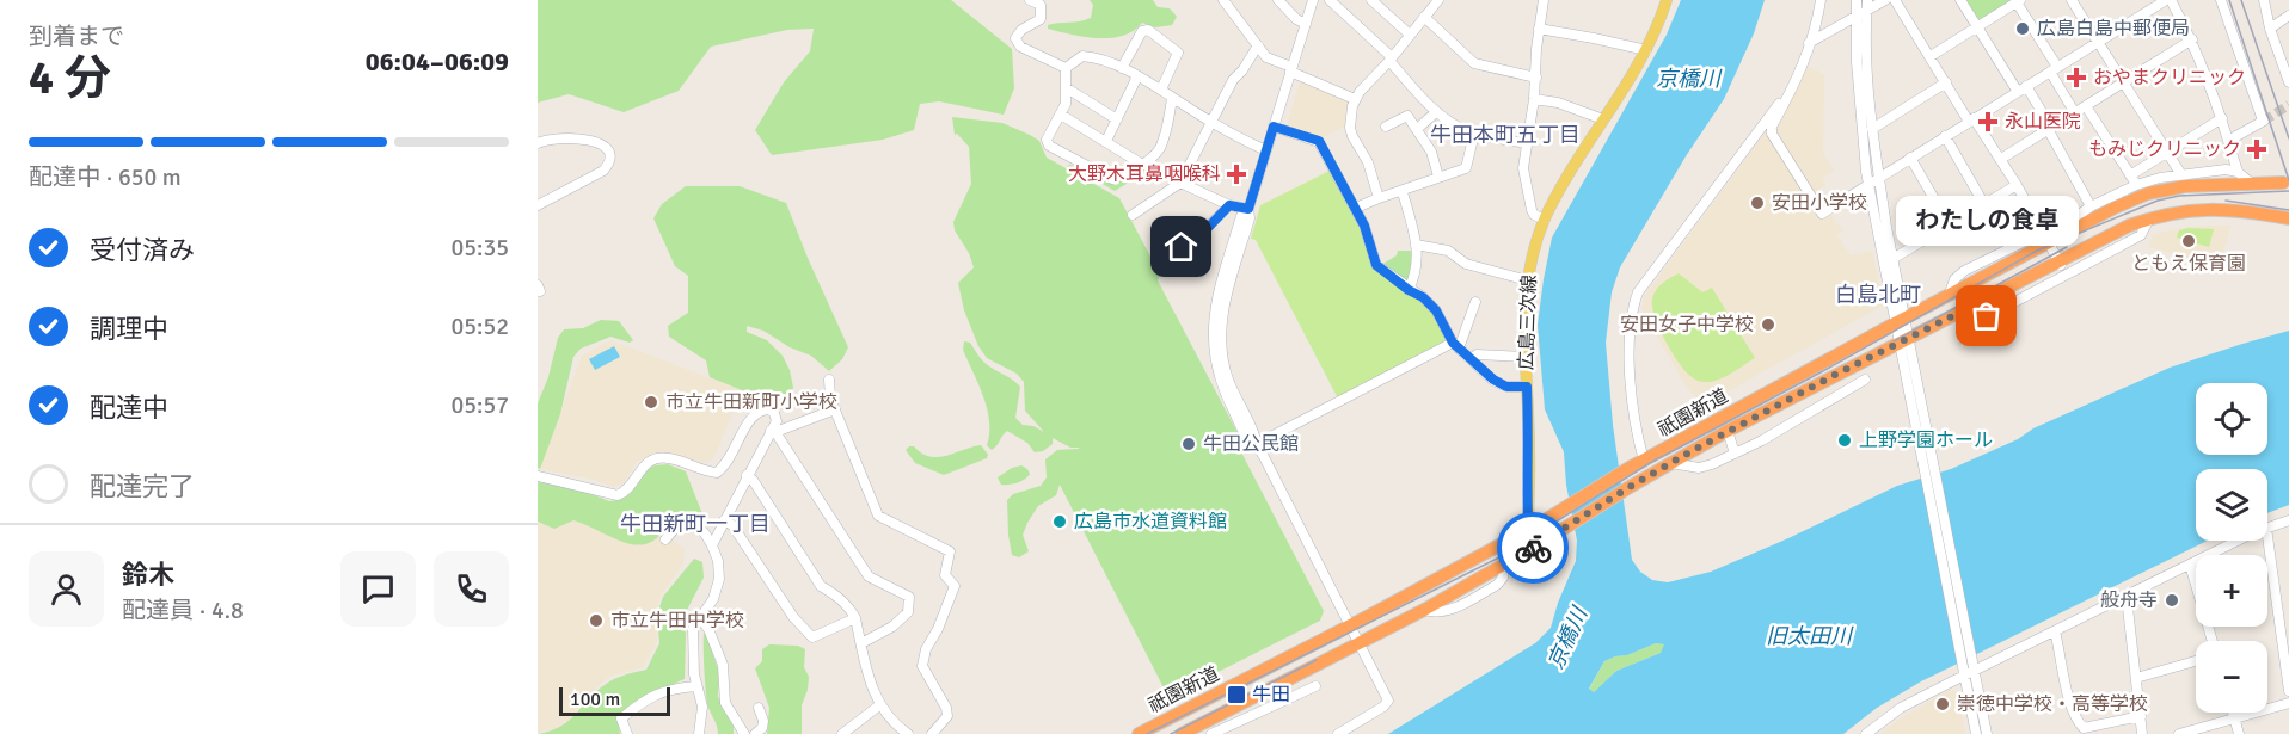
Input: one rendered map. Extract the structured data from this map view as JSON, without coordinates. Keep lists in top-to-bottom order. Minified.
{"streets":{"highway":["祇園新道"],"main road":["広島三次線"]},"crossings":[["広島三次線","祇園新道"]],"districts":["牛田本町五丁目","白島北町","牛田新町一丁目"],"water":["京橋川","旧太田川"],"places":{"other":["広島白島中郵便局","安田小学校","ともえ保育園","わたしの食卓","安田女子中学校","市立牛田新町小学校","上野学園ホール","牛田公民館","広島市水道資料館","般舟寺","市立牛田中学校","崇徳中学校・高等学校"],"health":["おやまクリニック","永山医院","もみじクリニック","大野木耳鼻咽喉科"],"transit":["牛田"]},"scale_bar":"100 m","page":{"heading":["4 分","到着まで","06:04–06:09"],"panel":["鈴木","配達員 · 4.8"],"bar":"配達中 · 650 m","bubble":"わたしの食卓","list":[["受付済み","05:35"],["調理中","05:52"],["配達中","05:57"],"配達完了"],"map_buttons":["+","−"],"scale":"100 m"}}
